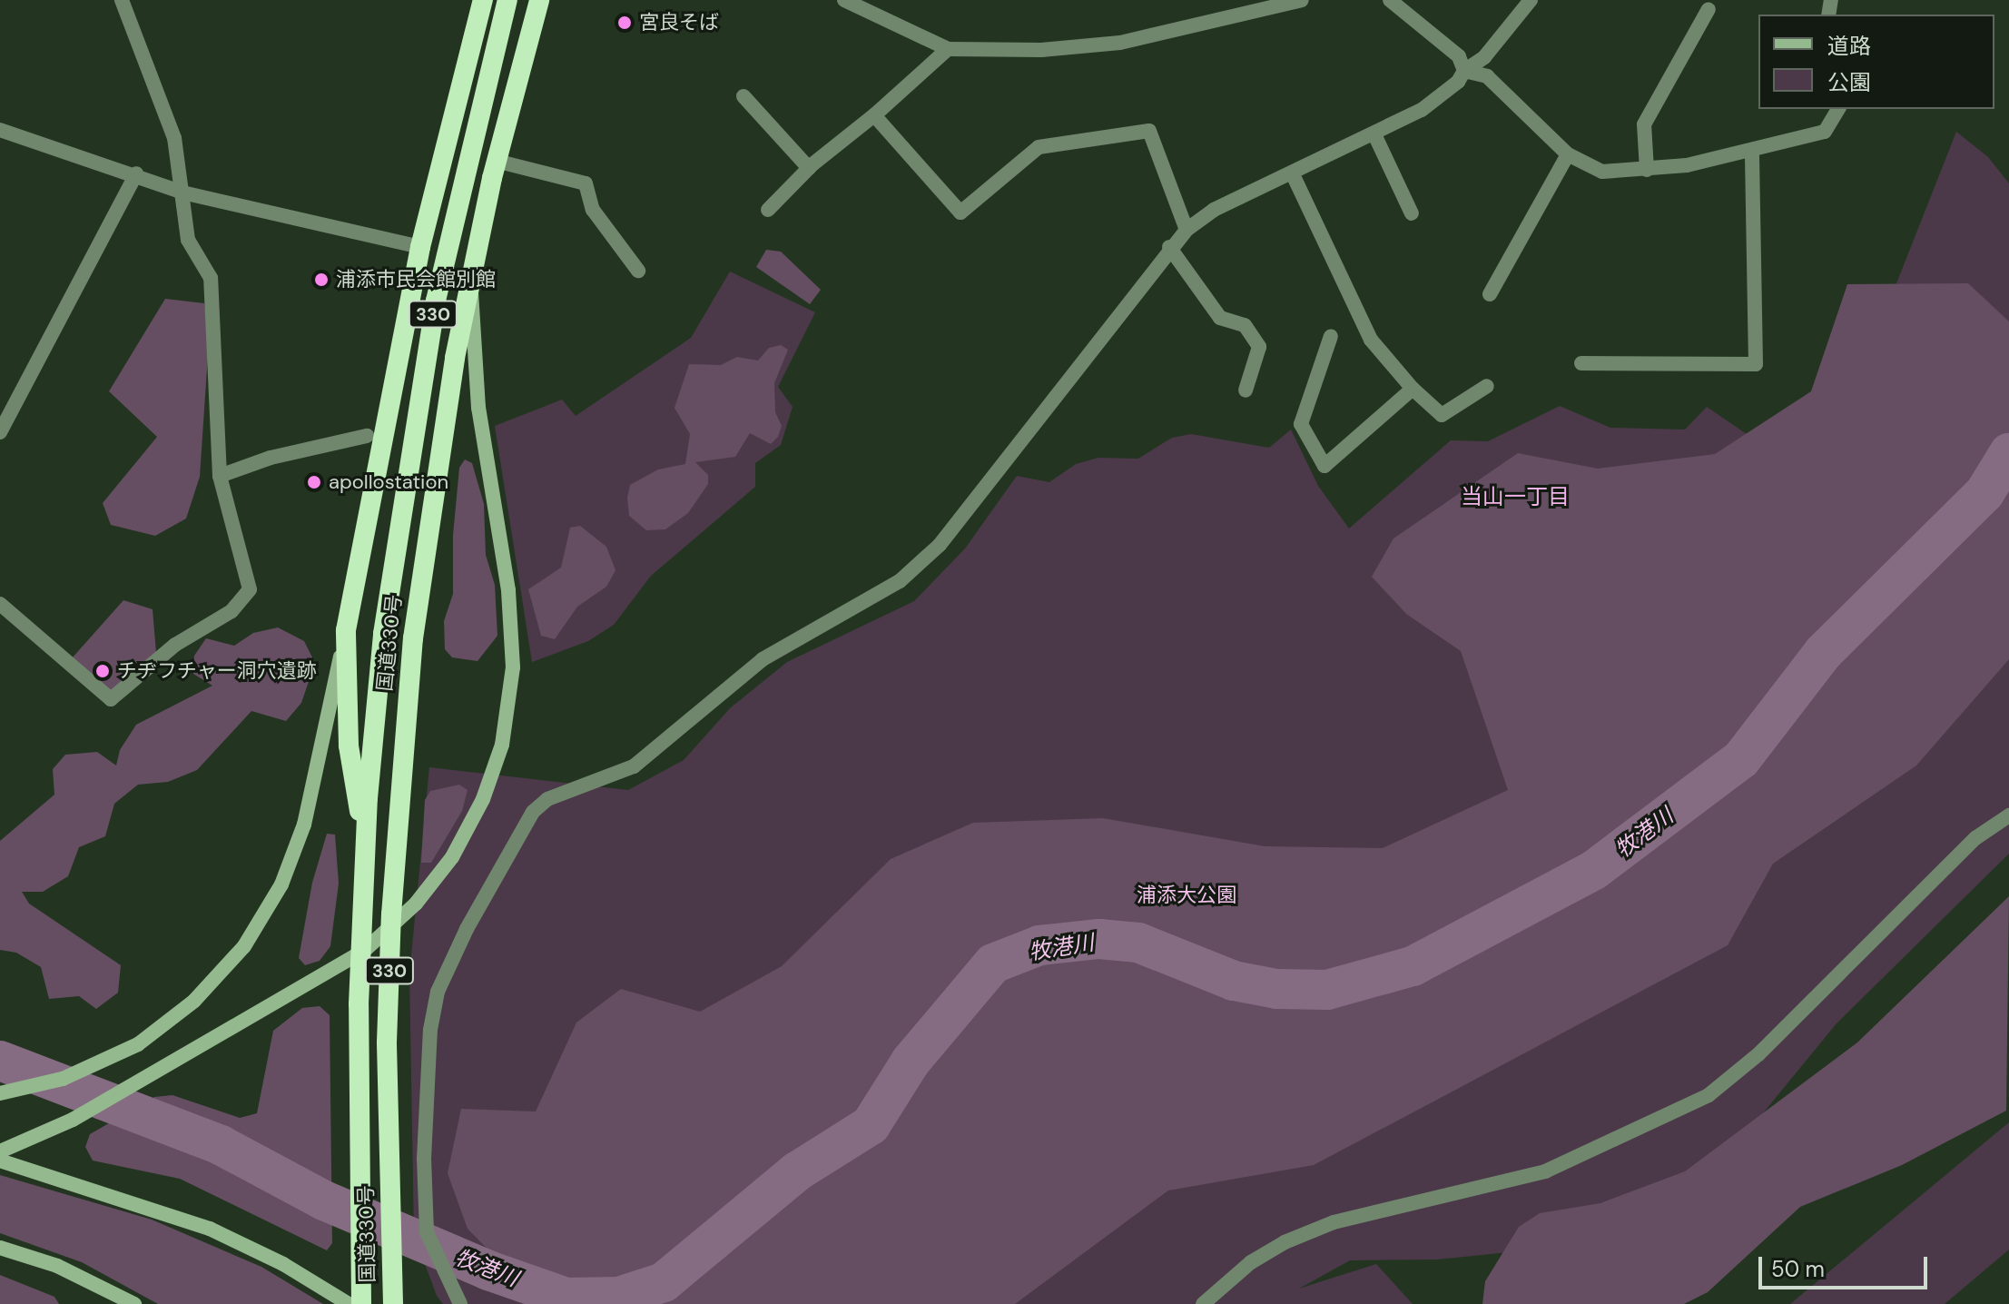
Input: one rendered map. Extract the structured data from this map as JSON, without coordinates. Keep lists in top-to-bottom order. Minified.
{"streets":{"highway":["330","国道330号"]},"crossings":[["330","国道330号"]],"districts":["当山一丁目"],"water":["牧港川"],"parks":["浦添大公園"],"places":["宮良そば","浦添市民会館別館","apollostation","チヂフチャー洞穴遺跡"],"legend":["道路","公園"],"scale_bar":"50 m"}
